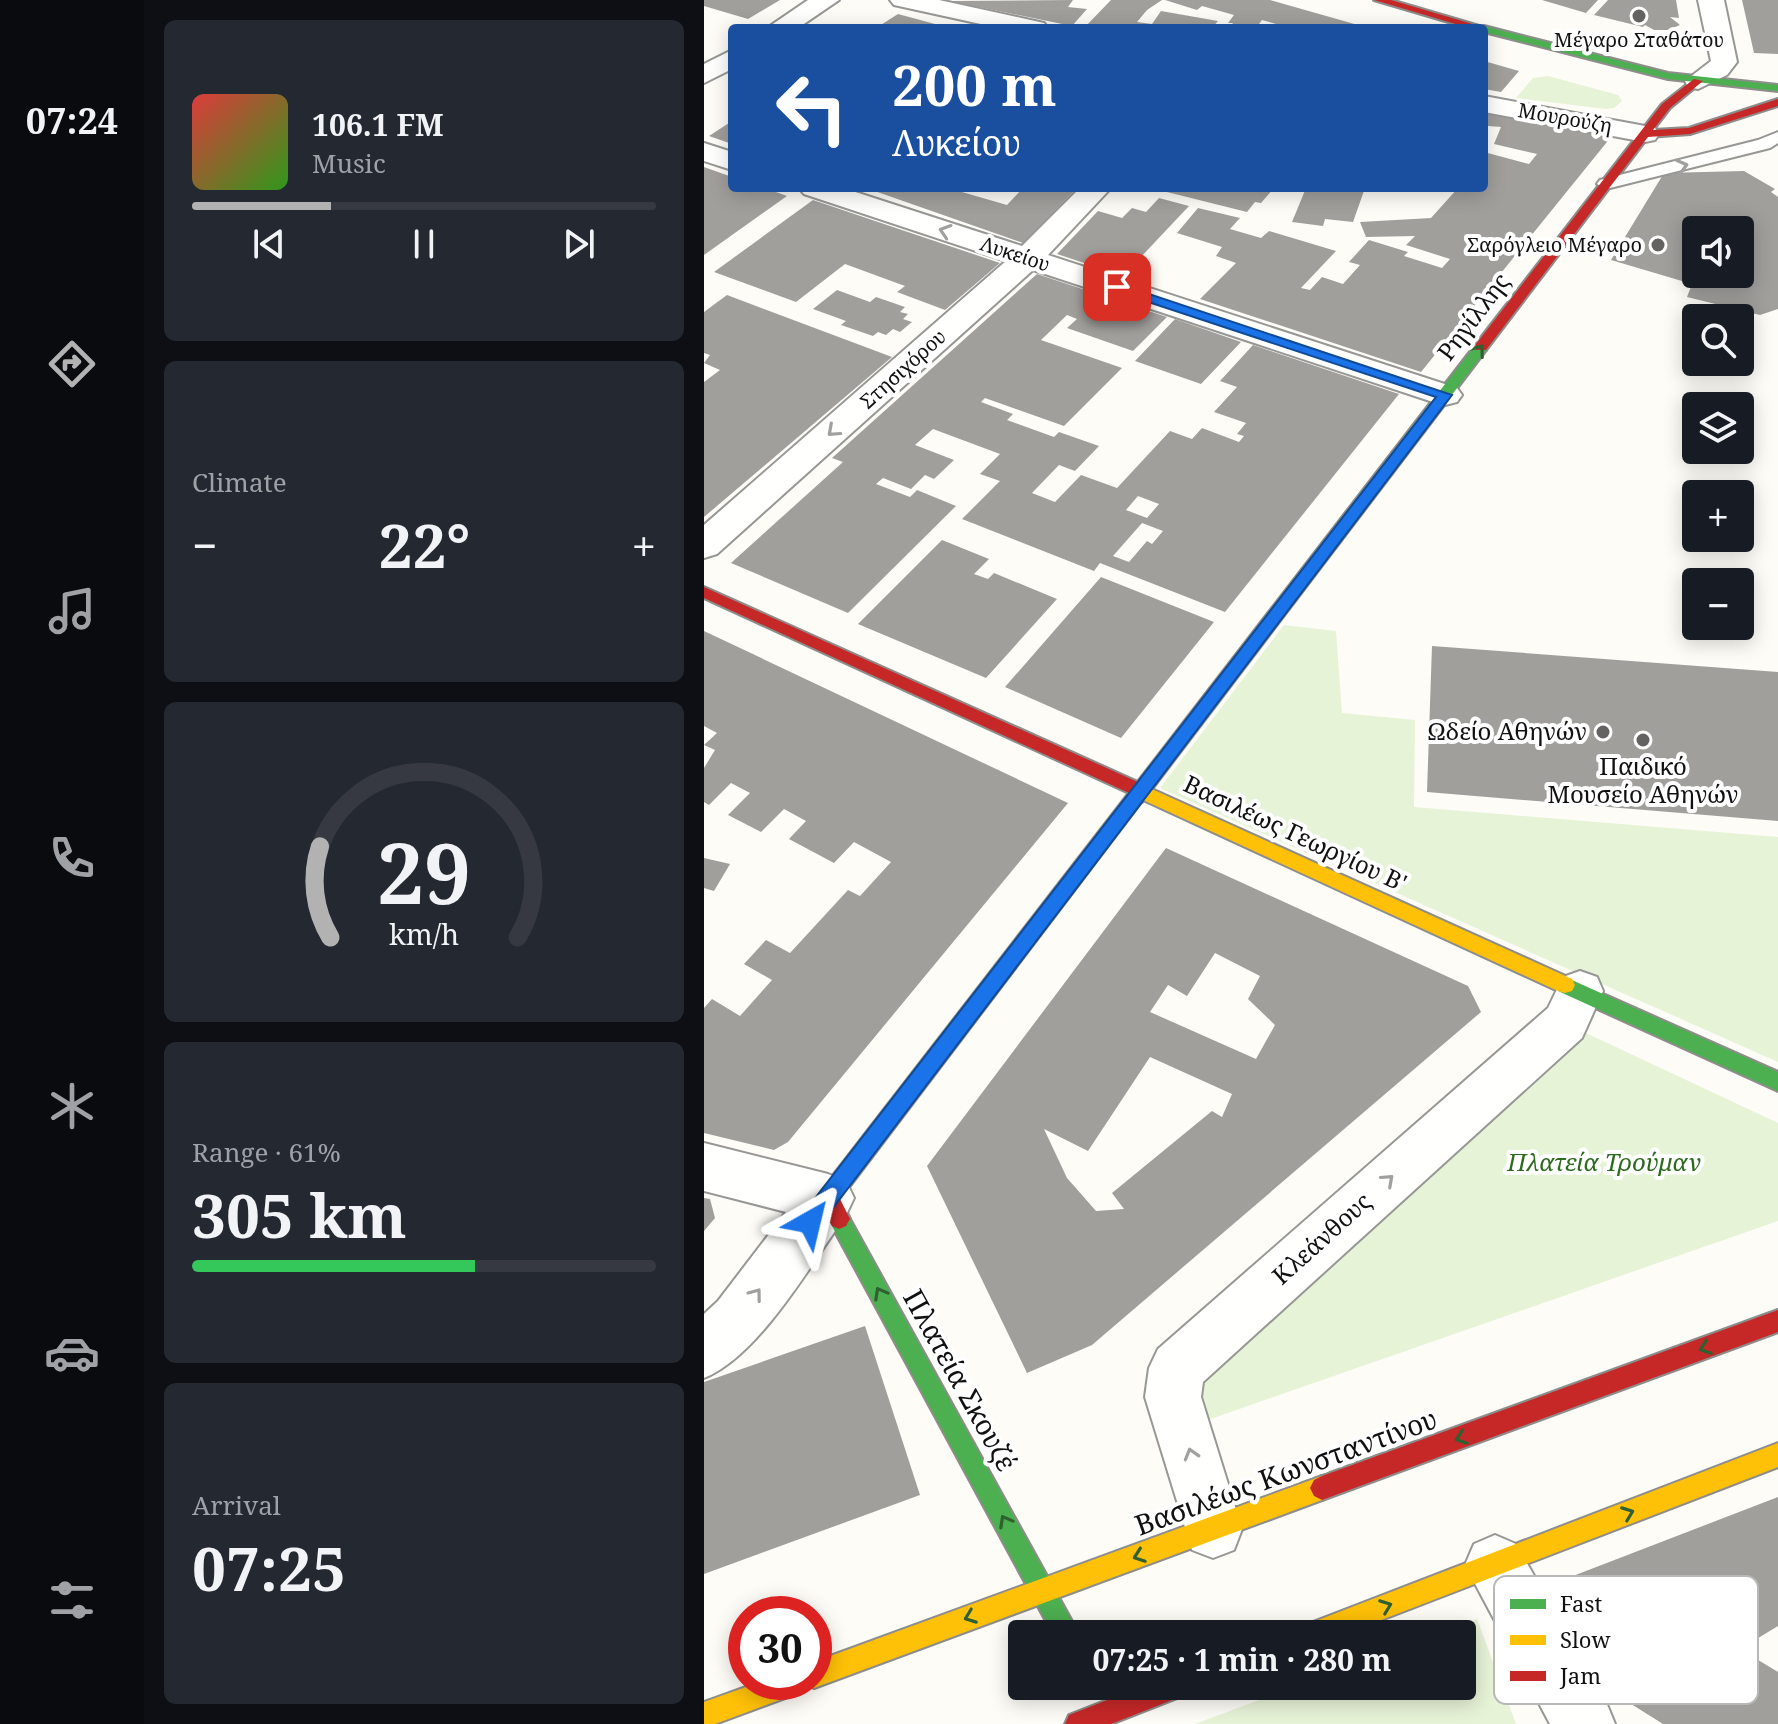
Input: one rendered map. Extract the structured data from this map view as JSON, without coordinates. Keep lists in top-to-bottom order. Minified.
{"streets":{"street":["Μουρούζη","Λυκείου","Ρηγίλλης","Στησιχόρου","Βασιλέως Γεωργίου Β'","Κλεάνθους","Πλατεία Σκουζέ","Βασιλέως Κωνσταντίνου"]},"crossings":[["Μουρούζη","Ρηγίλλης"],["Λυκείου","Ρηγίλλης"],["Λυκείου","Στησιχόρου"],["Ρηγίλλης","Βασιλέως Γεωργίου Β'"],["Ρηγίλλης","Πλατεία Σκουζέ"],["Βασιλέως Γεωργίου Β'","Κλεάνθους"],["Κλεάνθους","Βασιλέως Κωνσταντίνου"],["Πλατεία Σκουζέ","Βασιλέως Κωνσταντίνου"]],"one_way":["Στησιχόρου","Κλεάνθους","Πλατεία Σκουζέ"],"parks":["Πλατεία Τρούμαν"],"places":["Μέγαρο Σταθάτου","Σαρόγλειο Μέγαρο","Ωδείο Αθηνών","Παιδικό Μουσείο Αθηνών"],"legend":["Fast","Slow","Jam"],"page":{"tabs":"07:24","turn":["200 m","Λυκείου"],"song":["106.1 FM","Music"],"map_buttons":["+","−"],"tile":["Climate",["Range · 61%","305 km"],["Arrival","07:25"]],"heat":["−","22°","+"],"limit":"30","trip":"07:25 · 1 min · 280 m","gauge":["29","km/h"]}}
